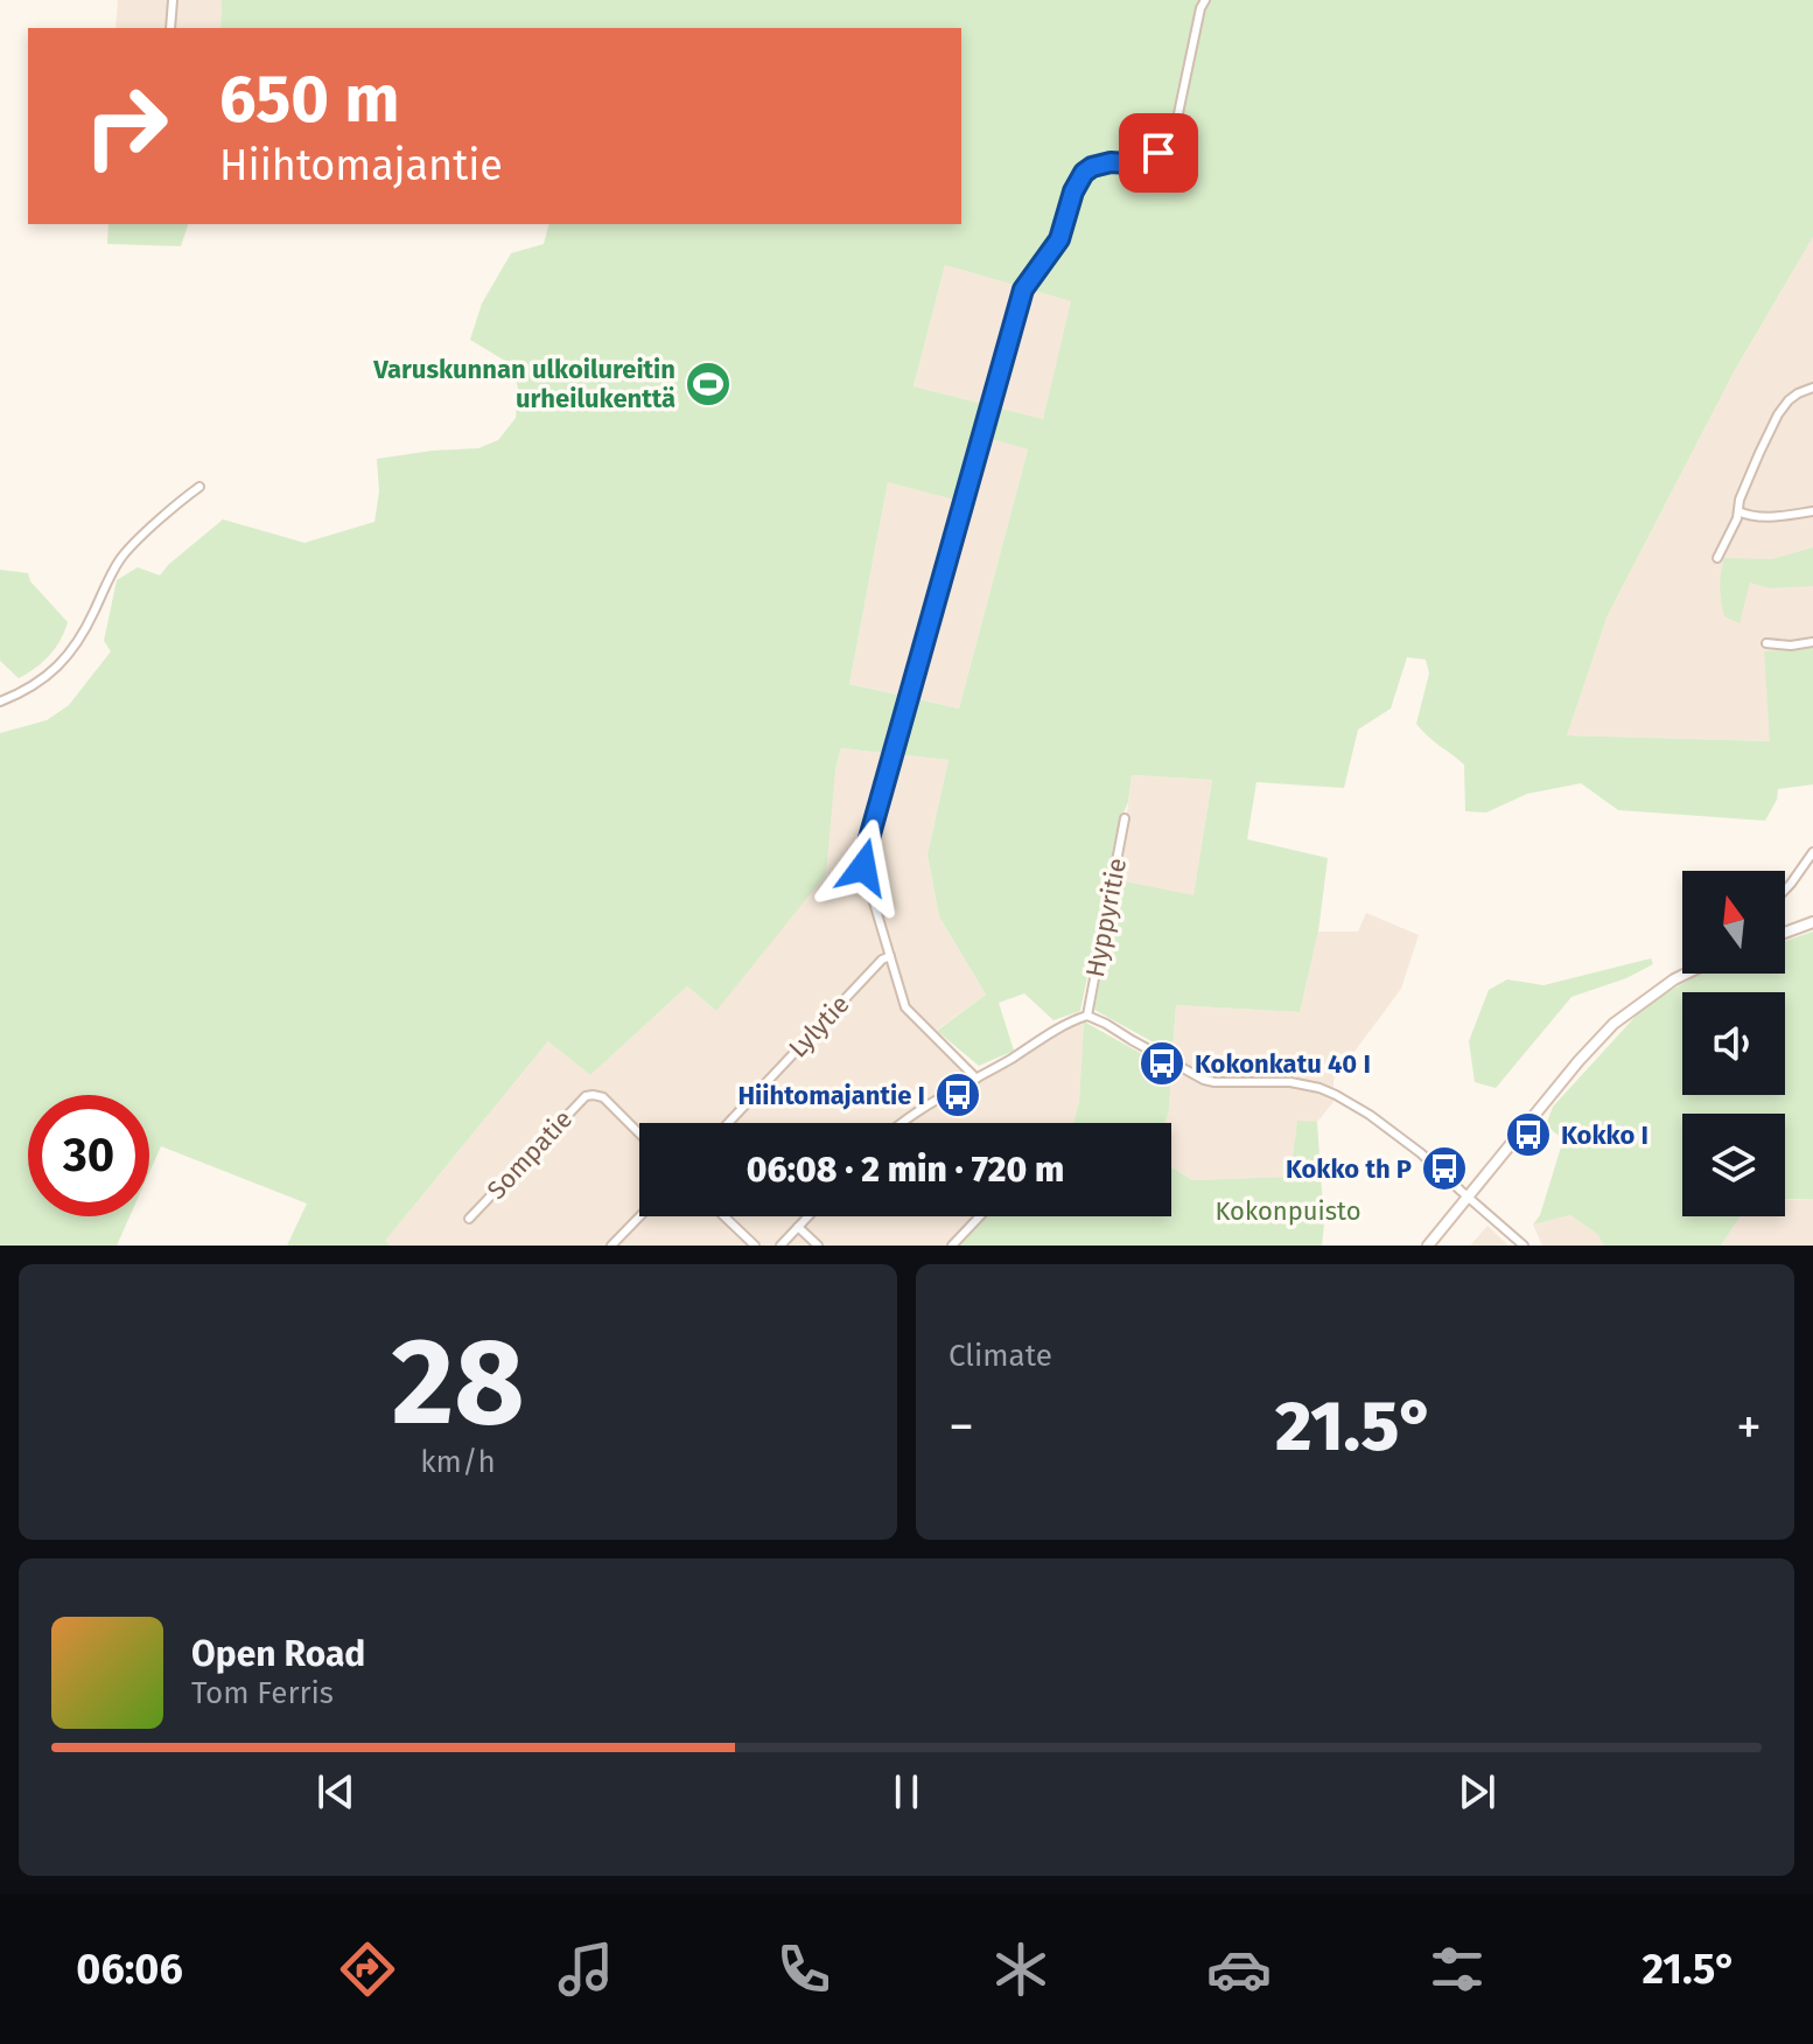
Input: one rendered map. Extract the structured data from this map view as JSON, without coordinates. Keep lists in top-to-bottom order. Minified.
{"streets":{"street":["Hyppyritie","Lylytie","Sompatie"]},"parks":["Kokonpuisto"],"places":{"sports":["Varuskunnan ulkoilureitin urheilukenttä"],"bus stop":["Kokonkatu 40 I","Hiihtomajantie I","Kokko I","Kokko th P"]},"north":"top","page":{"turn":["650 m","Hiihtomajantie"],"limit":"30","trip":"06:08 · 2 min · 720 m","tile":[["28","km/h"],"Climate"],"heat":["−","21.5°","+"],"song":["Open Road","Tom Ferris"],"tabs":["06:06","21.5°"]}}
